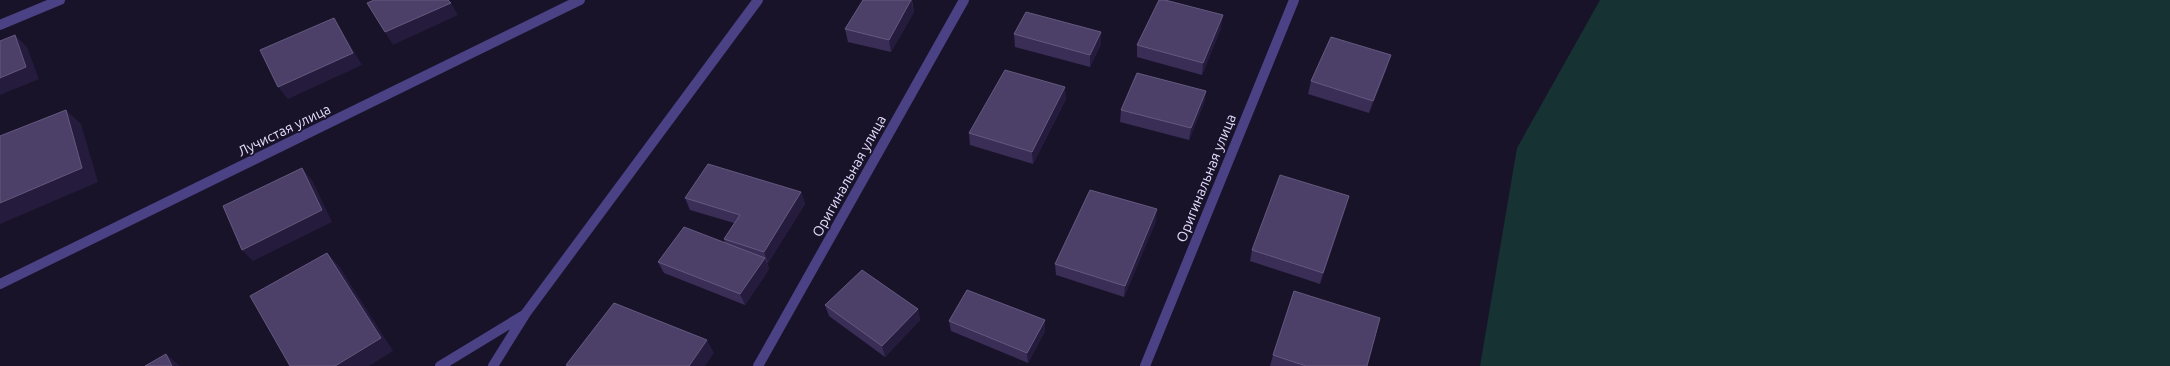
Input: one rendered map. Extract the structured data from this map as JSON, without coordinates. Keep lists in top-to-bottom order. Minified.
{"streets":{"street":["Лучистая улица","Оригинальная улица"]}}
